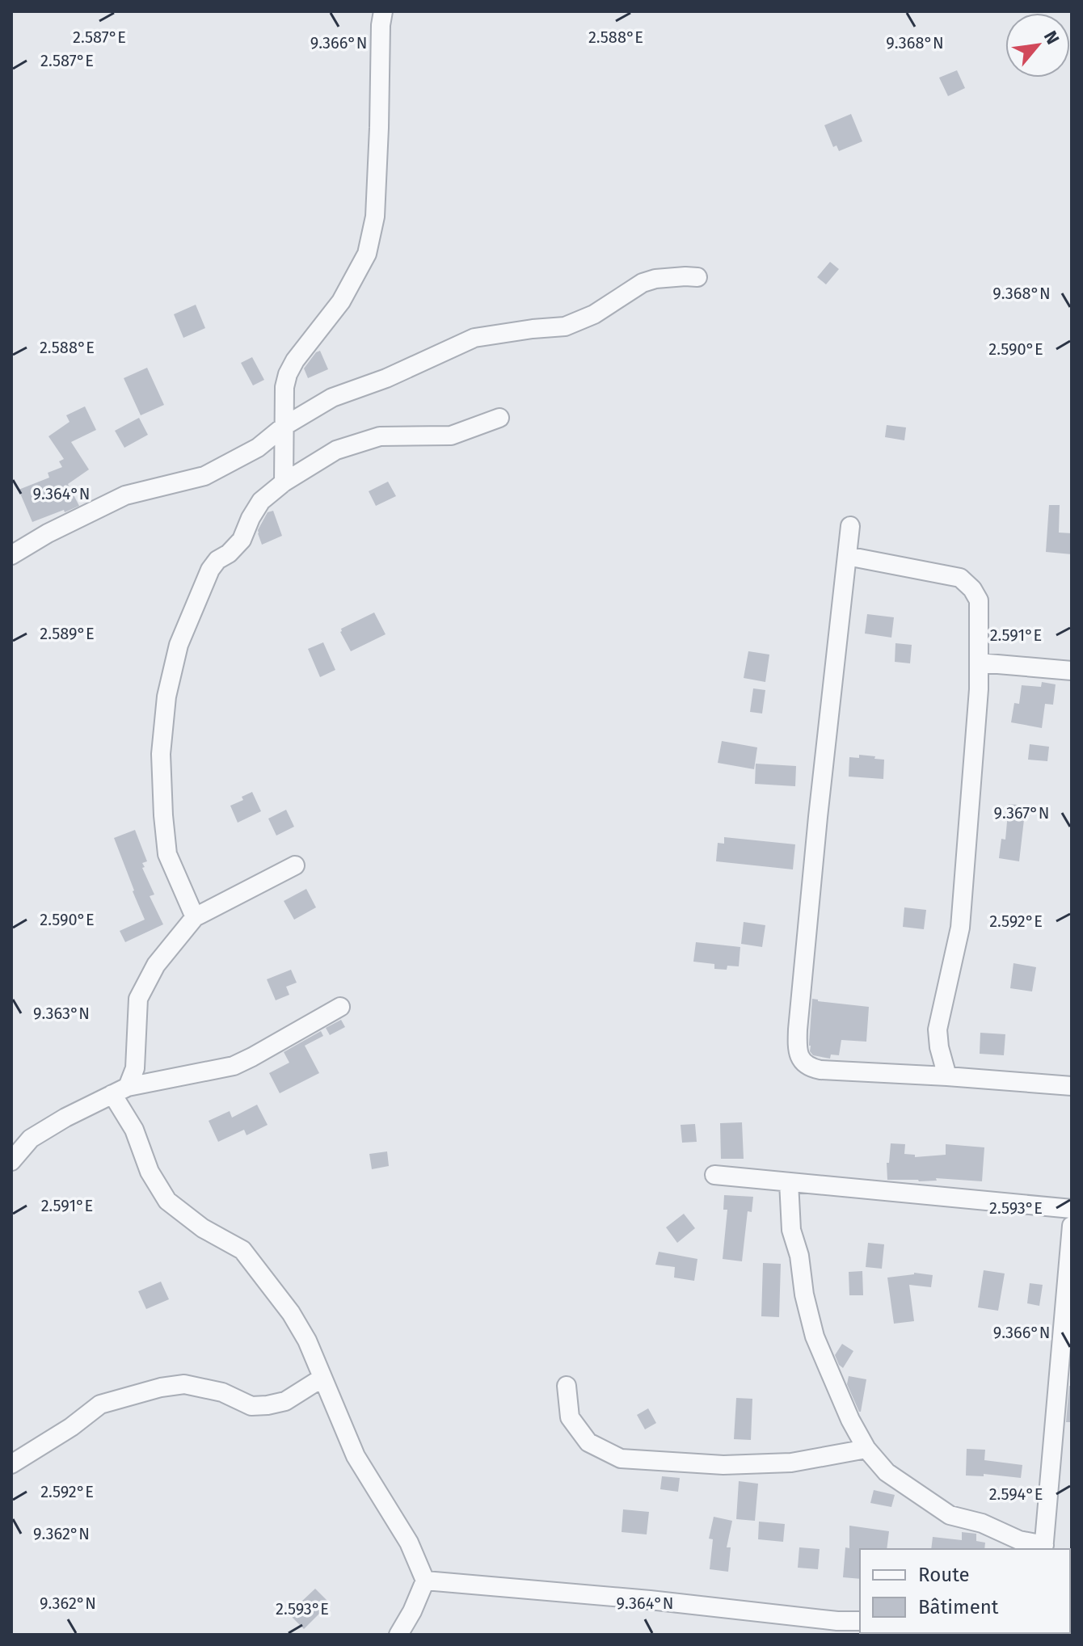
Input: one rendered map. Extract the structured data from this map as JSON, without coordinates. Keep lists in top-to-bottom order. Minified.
{"legend":["Route","Bâtiment"],"north":"top right","coordinates":["2.587°E","2.588°E","9.366°N","9.368°N","2.590°E","9.364°N","2.589°E","2.591°E","9.367°N","2.592°E","9.363°N","2.593°E","2.594°E","9.362°N"]}
